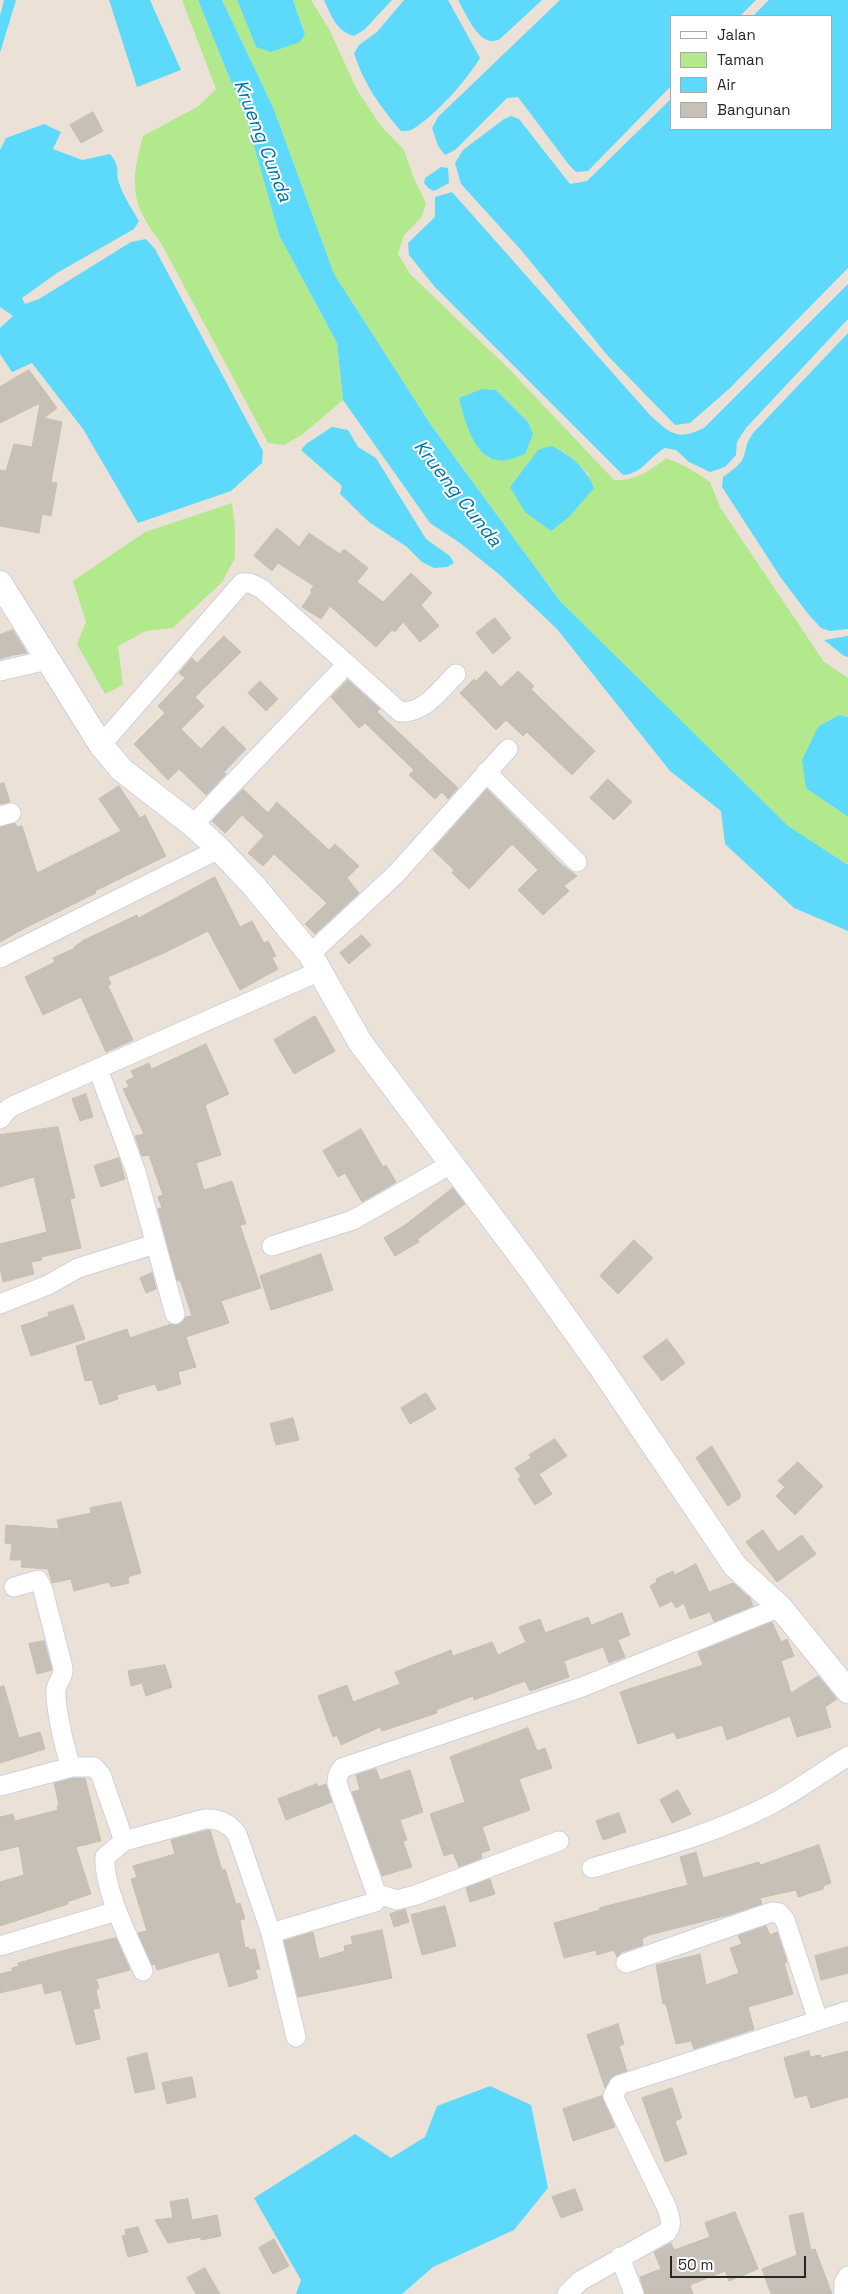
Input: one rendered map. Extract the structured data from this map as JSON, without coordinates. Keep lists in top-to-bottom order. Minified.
{"water":["Krueng Cunda"],"legend":["Jalan","Taman","Air","Bangunan"],"scale_bar":"50 m"}
